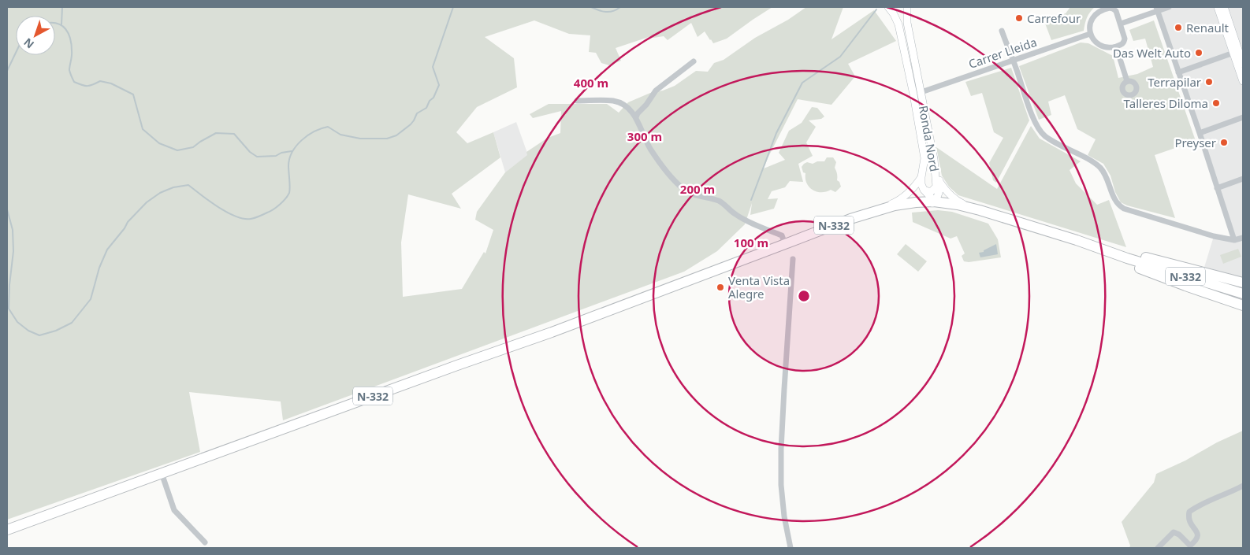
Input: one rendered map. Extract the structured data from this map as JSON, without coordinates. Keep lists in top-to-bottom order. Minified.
{"streets":{"highway":["N-332"],"main road":["Ronda Nord"],"street":["Carrer Lleida"]},"crossings":[["Carrer Lleida","Ronda Nord"]],"places":["Carrefour","Renault","Das Welt Auto","Terrapilar","Talleres Diloma","Preyser","Venta Vista Alegre"],"north":"bottom left","rings":["400 m","300 m","200 m","100 m"]}
